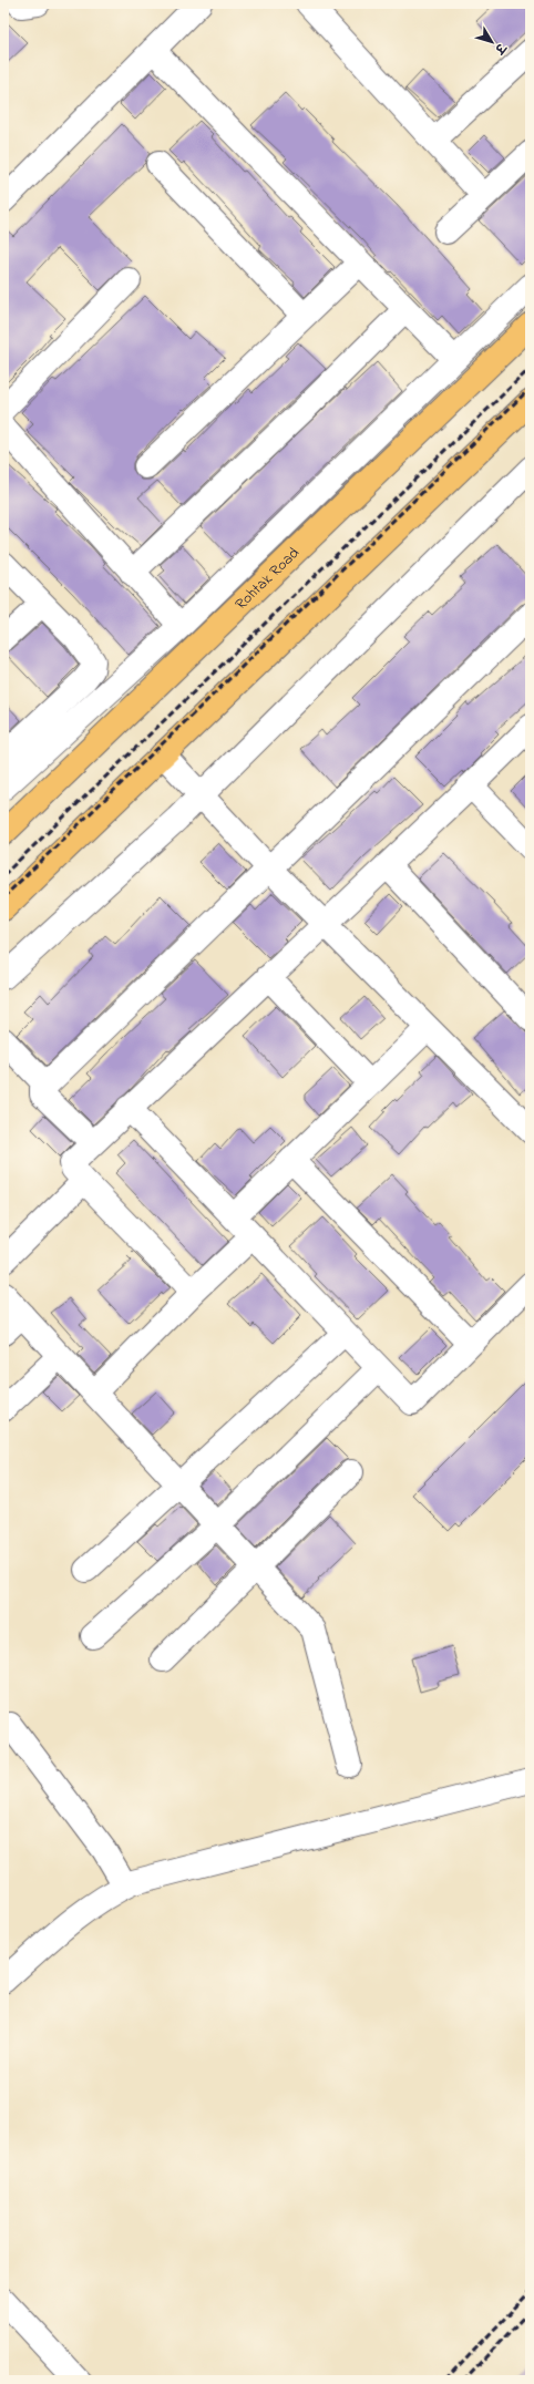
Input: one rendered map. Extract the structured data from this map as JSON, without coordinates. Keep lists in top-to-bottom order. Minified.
{"streets":{"main road":["Rohtak Road"]},"north":"bottom right"}
